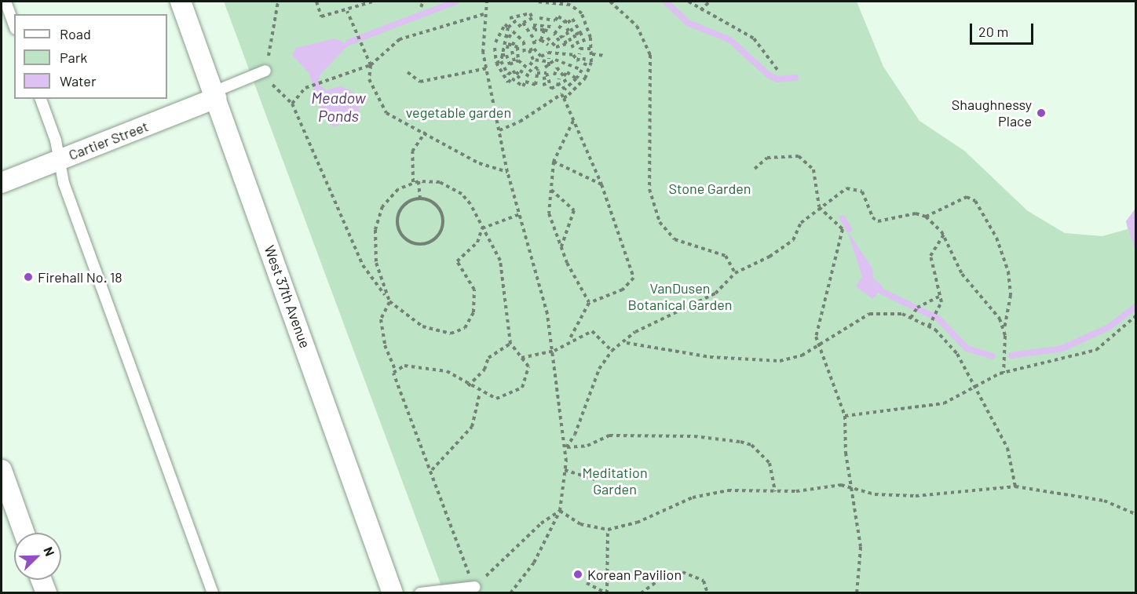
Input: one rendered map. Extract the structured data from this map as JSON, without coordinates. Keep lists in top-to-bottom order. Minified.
{"streets":{"street":["Cartier Street","West 37th Avenue"]},"crossings":[["Cartier Street","West 37th Avenue"]],"water":["Meadow Ponds"],"parks":["vegetable garden","Stone Garden","VanDusen Botanical Garden","Meditation Garden"],"places":["Shaughnessy Place","Firehall No. 18","Korean Pavilion"],"legend":["Road","Park","Water"],"scale_bar":"20 m","north":"top right"}
